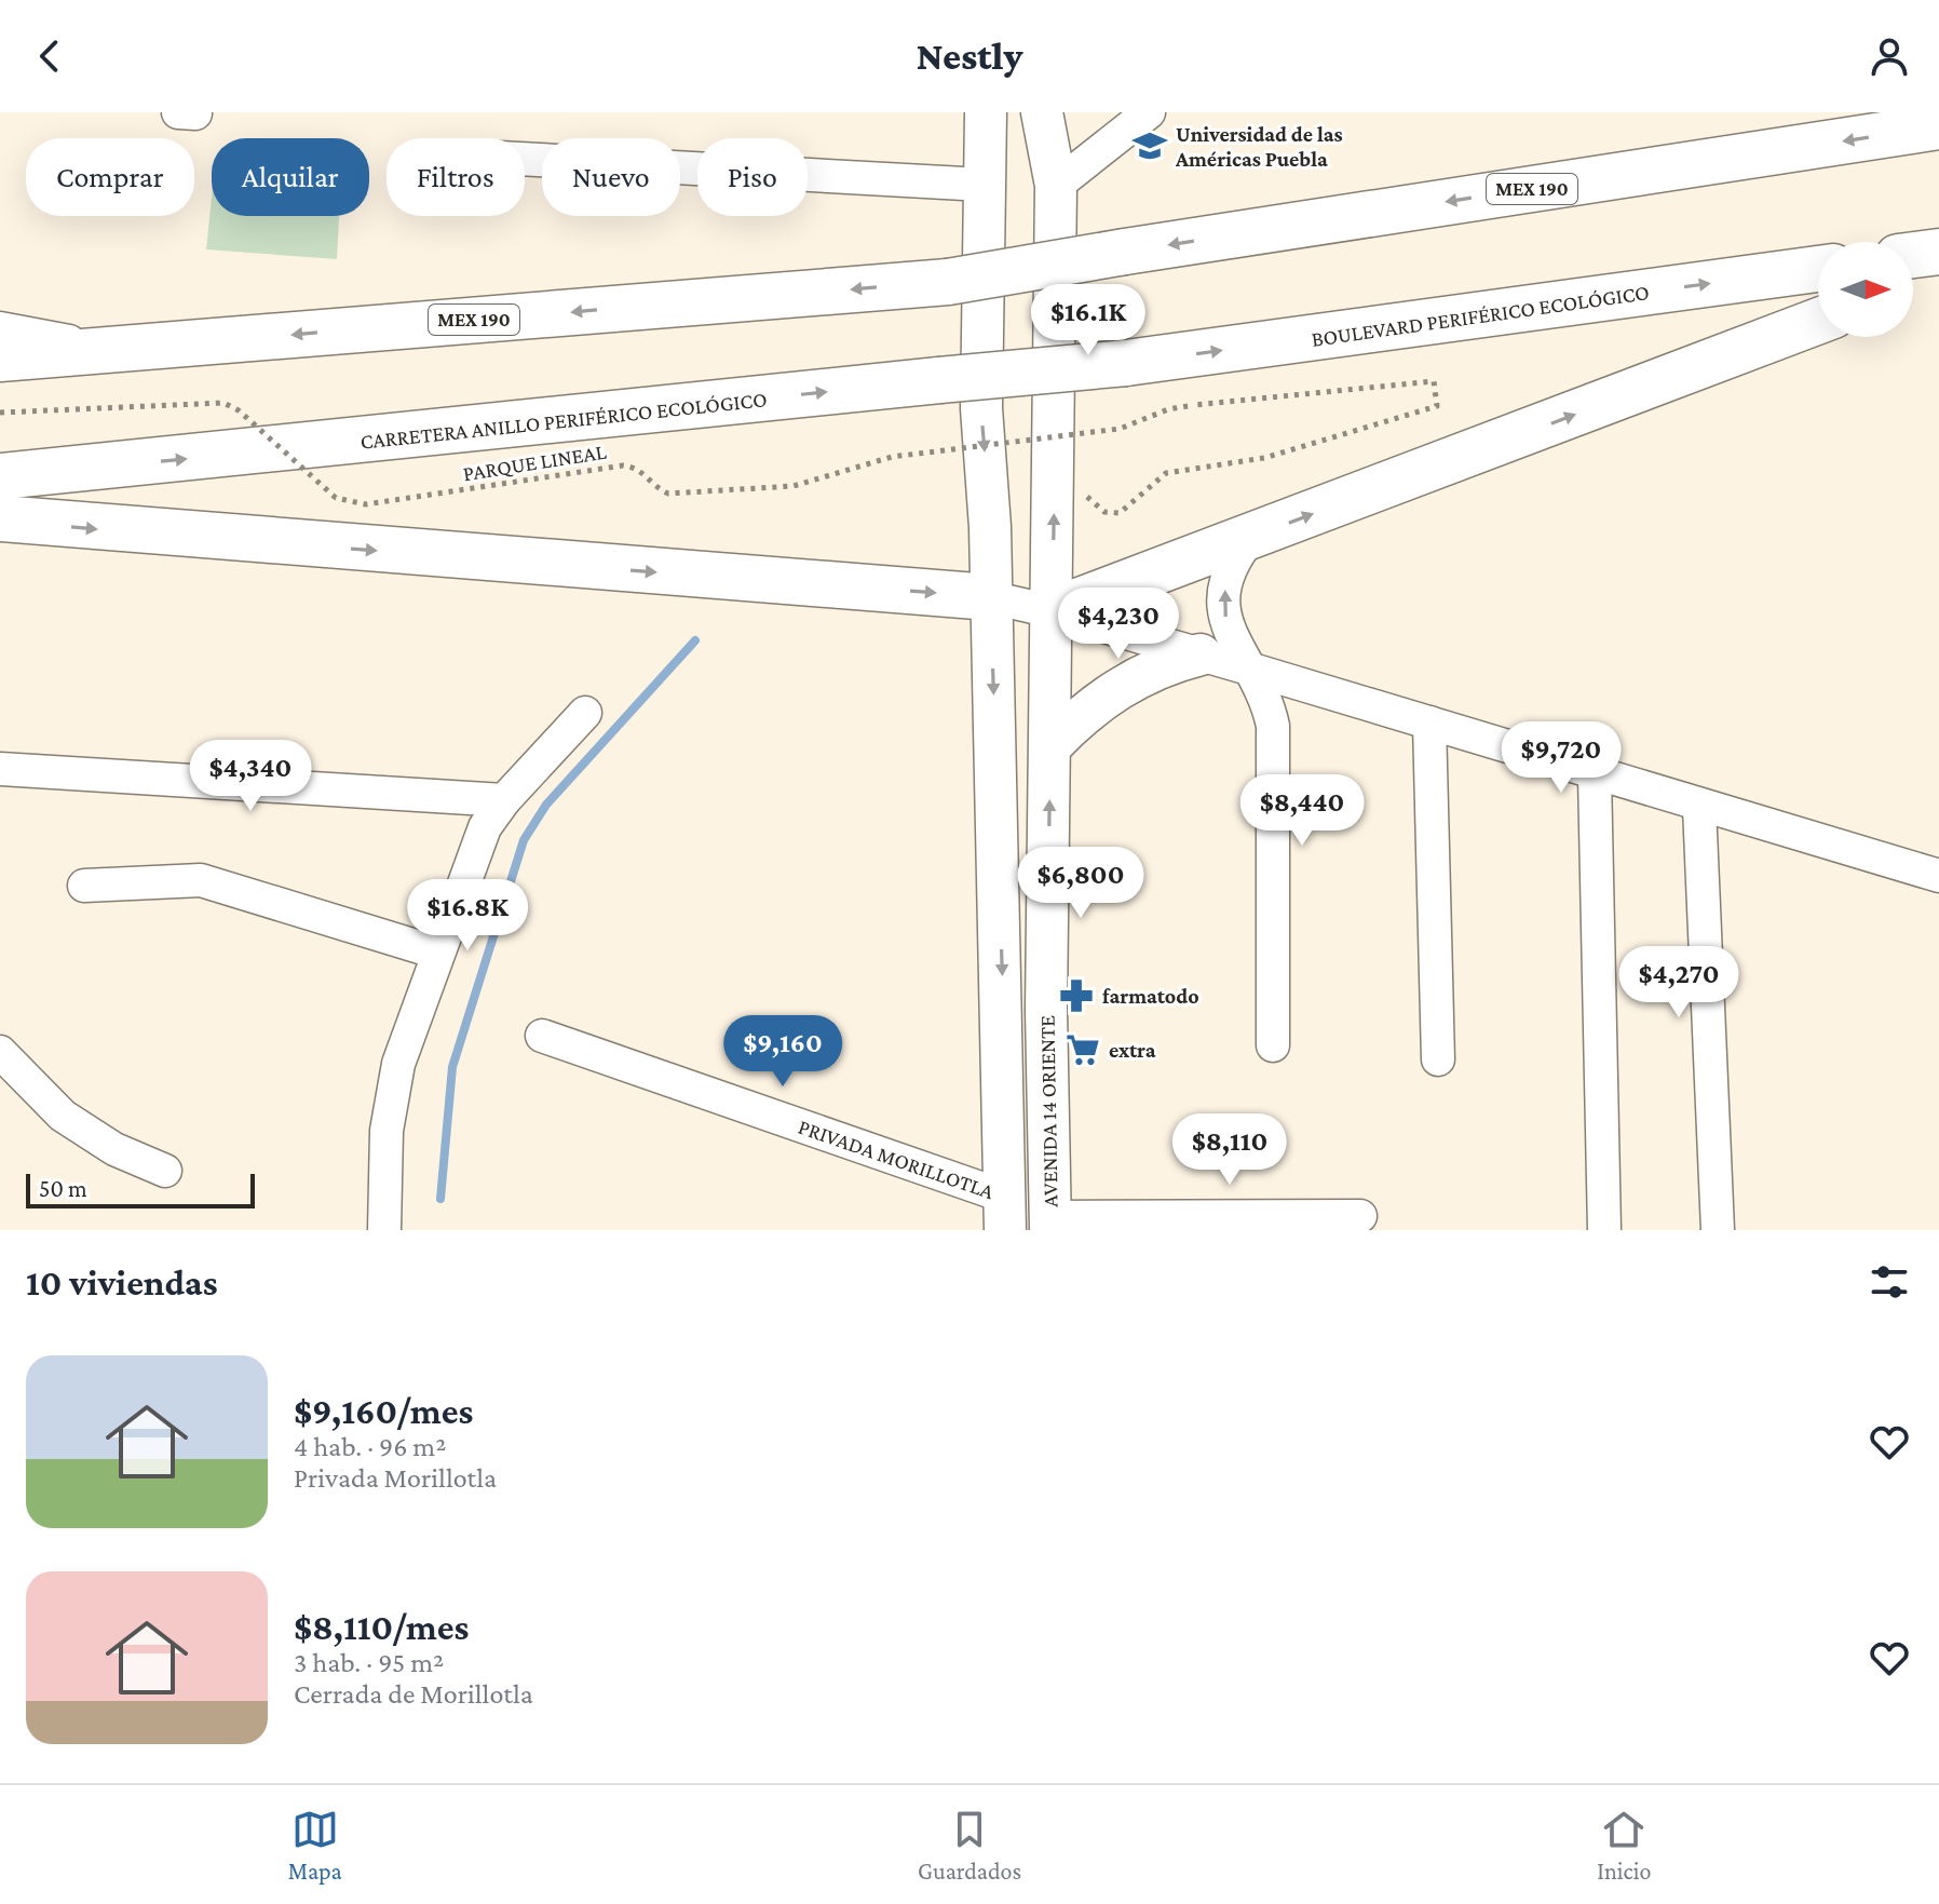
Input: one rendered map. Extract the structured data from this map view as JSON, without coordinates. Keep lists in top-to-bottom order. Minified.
{"streets":{"highway":["MEX 190","BOULEVARD PERIFÉRICO ECOLÓGICO","CARRETERA ANILLO PERIFÉRICO ECOLÓGICO"],"main road":["AVENIDA 14 ORIENTE"],"street":["PRIVADA MORILLOTLA"],"path":["PARQUE LINEAL"]},"crossings":[["BOULEVARD PERIFÉRICO ECOLÓGICO","CARRETERA ANILLO PERIFÉRICO ECOLÓGICO"],["AVENIDA 14 ORIENTE","PRIVADA MORILLOTLA"]],"places":{"school or university":["Universidad de las Américas Puebla"],"pharmacy":["farmatodo"],"supermarket":["extra"]},"scale_bar":"50 m","north":"right","page":{"header":"Nestly","chip":["Comprar","Alquilar","Filtros","Nuevo","Piso"],"price":["$16.1K","$4,230","$9,720","$4,340","$8,440","$6,800","$16.8K","$4,270","$9,160","$8,110"],"scale":"50 m","heading":"10 viviendas","list":[{"name":"$9,160/mes","note":"4 hab. · 96 m² · Privada Morillotla"},{"name":"$8,110/mes","note":"3 hab. · 95 m² · Cerrada de Morillotla"}],"tabs":["Mapa","Guardados","Inicio"]}}
